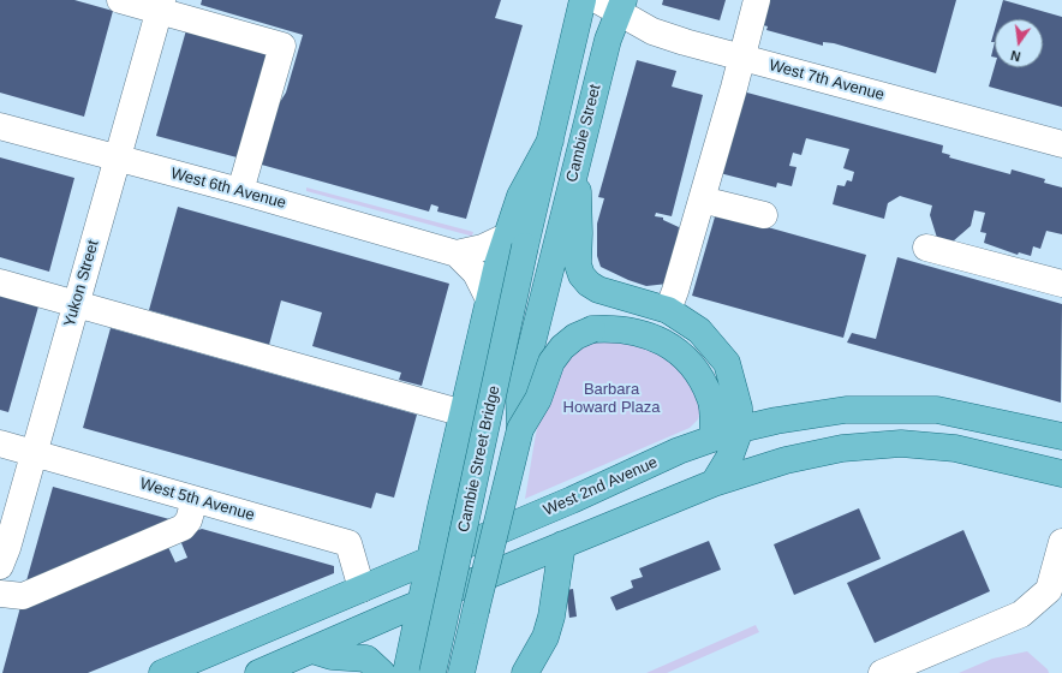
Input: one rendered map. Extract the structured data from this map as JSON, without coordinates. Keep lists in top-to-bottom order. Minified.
{"streets":{"main road":["Cambie Street","Cambie Street Bridge","West 2nd Avenue"],"street":["West 7th Avenue","West 6th Avenue","Yukon Street","West 5th Avenue"]},"crossings":[["West 7th Avenue","Cambie Street"],["Cambie Street","West 6th Avenue"],["Cambie Street","Cambie Street Bridge"],["West 6th Avenue","Yukon Street"],["West 6th Avenue","Cambie Street Bridge"],["Yukon Street","West 5th Avenue"],["West 2nd Avenue","West 5th Avenue"]],"parks":["Barbara Howard Plaza"],"north":"bottom"}
